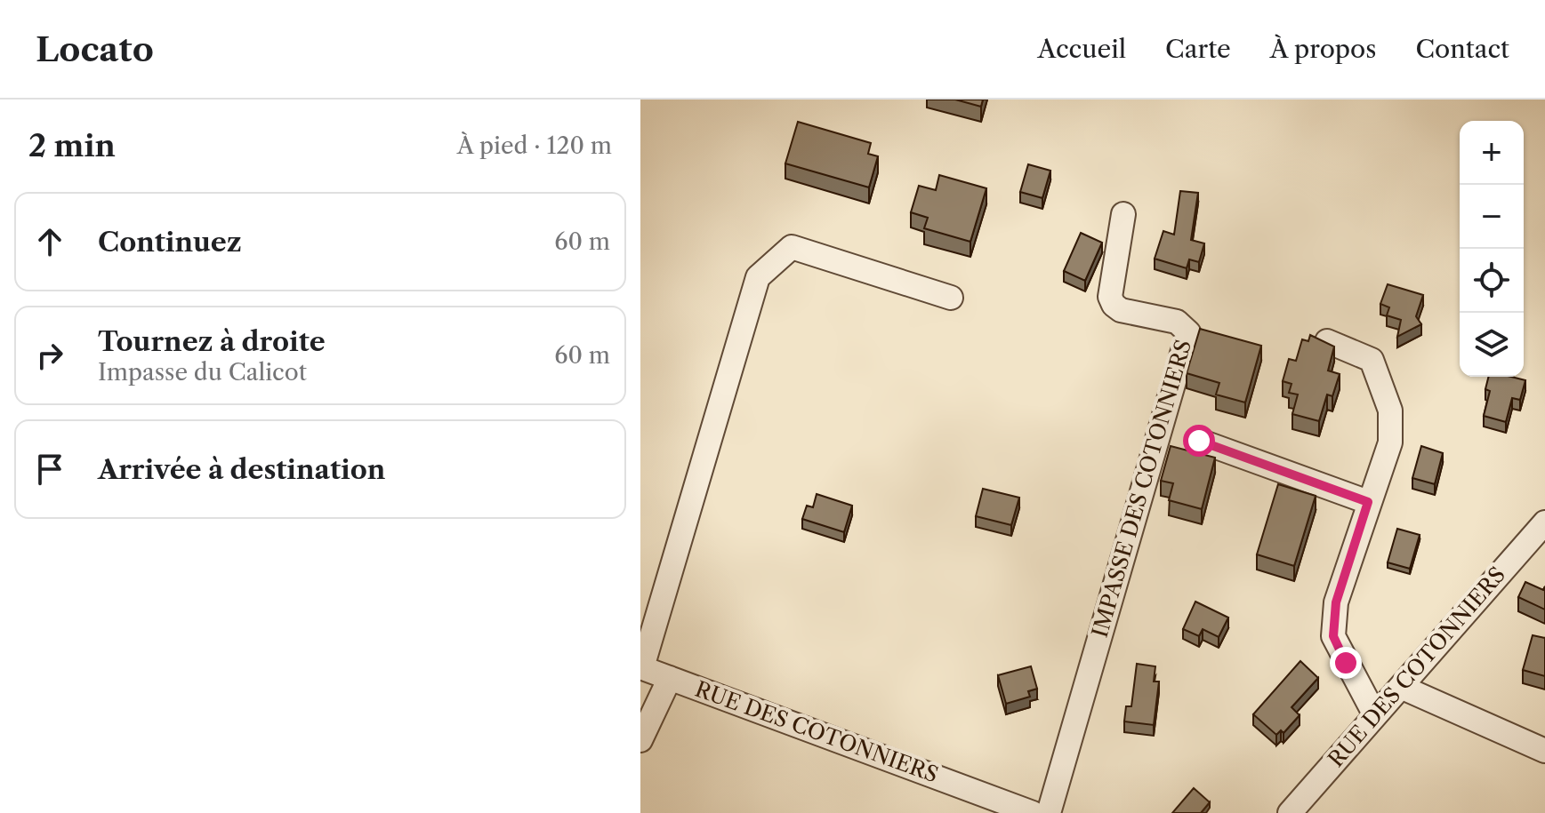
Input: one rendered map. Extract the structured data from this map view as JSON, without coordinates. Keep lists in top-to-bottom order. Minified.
{"streets":{"street":["IMPASSE DES COTONNIERS","RUE DES COTONNIERS"]},"page":{"header":"Locato","nav":["Accueil","Carte","À propos","Contact"],"heading":["2 min","À pied · 120 m"],"map_buttons":["+","−"],"list":[["Continuez","60 m"],["Tournez à droite","Impasse du Calicot","60 m"],"Arrivée à destination"]}}
